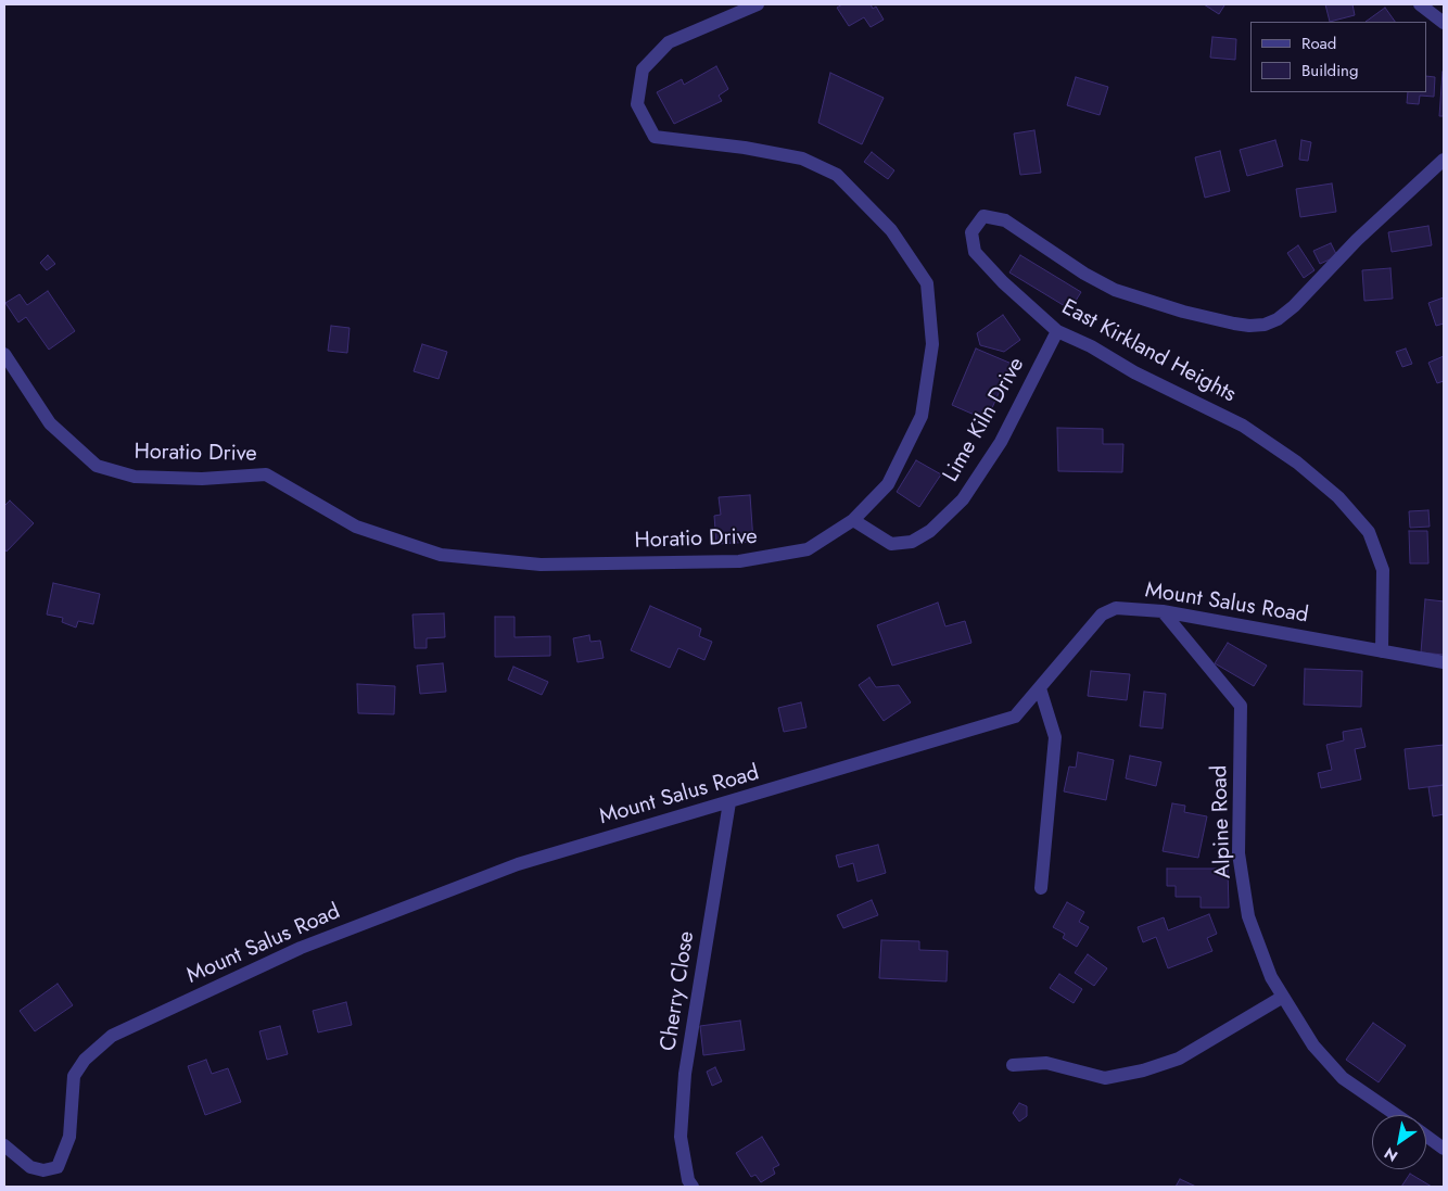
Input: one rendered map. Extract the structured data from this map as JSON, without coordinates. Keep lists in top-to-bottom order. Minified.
{"streets":{"street":["East Kirkland Heights","Lime Kiln Drive","Horatio Drive","Mount Salus Road","Alpine Road","Cherry Close"]},"crossings":[["East Kirkland Heights","Lime Kiln Drive"],["East Kirkland Heights","Mount Salus Road"],["Lime Kiln Drive","Horatio Drive"],["Mount Salus Road","Alpine Road"],["Mount Salus Road","Cherry Close"]],"legend":["Road","Building"],"north":"bottom left"}
